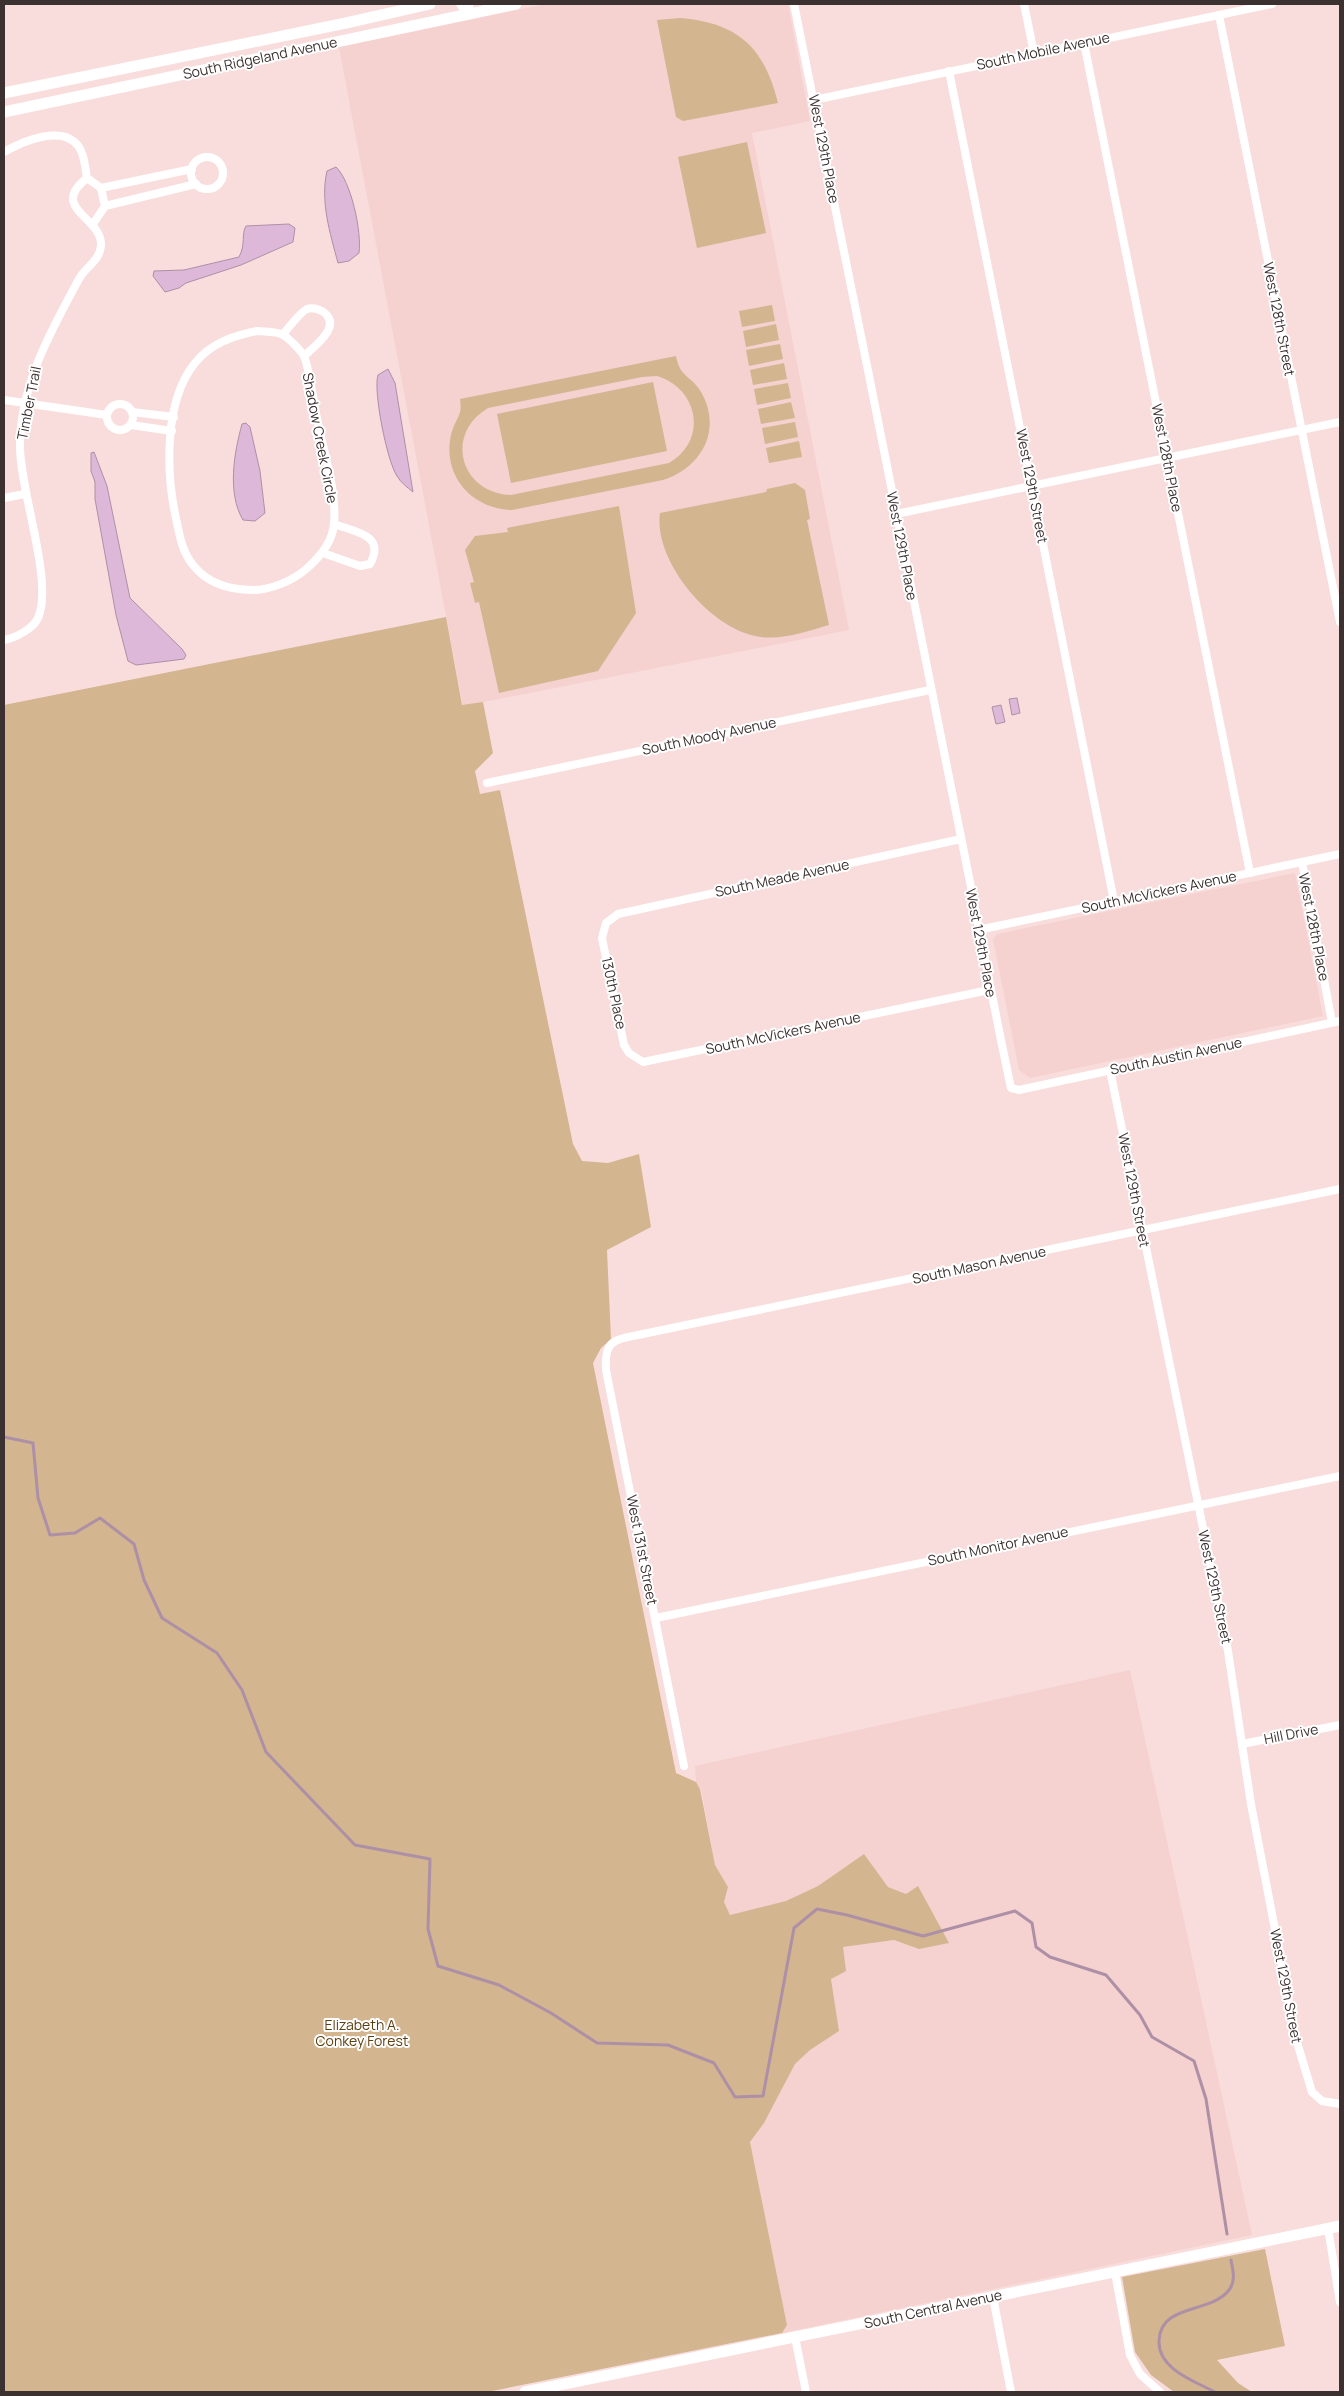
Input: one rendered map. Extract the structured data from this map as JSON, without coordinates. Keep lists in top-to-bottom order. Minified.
{"streets":{"main road":["South Ridgeland Avenue","South Central Avenue"],"street":["South Mobile Avenue","West 129th Place","West 128th Street","Timber Trail","Shadow Creek Circle","West 128th Place","West 129th Street","South Moody Avenue","South Meade Avenue","South McVickers Avenue","130th Place","South Austin Avenue","South Mason Avenue","South Monitor Avenue","West 131st Street","Hill Drive"]},"crossings":[["South Mobile Avenue","West 129th Place"],["South Mobile Avenue","West 128th Street"],["South Mobile Avenue","West 128th Place"],["South Mobile Avenue","West 129th Street"],["West 129th Place","South Moody Avenue"],["West 129th Place","South Meade Avenue"],["West 129th Place","South McVickers Avenue"],["West 129th Place","South Austin Avenue"],["West 128th Place","South McVickers Avenue"],["West 128th Place","South Austin Avenue"],["West 129th Street","South McVickers Avenue"],["West 129th Street","South Austin Avenue"],["West 129th Street","South Mason Avenue"],["West 129th Street","South Monitor Avenue"],["West 129th Street","Hill Drive"],["South Meade Avenue","130th Place"],["South McVickers Avenue","130th Place"],["South Mason Avenue","West 131st Street"],["South Monitor Avenue","West 131st Street"]],"parks":["Elizabeth A. Conkey Forest"]}
